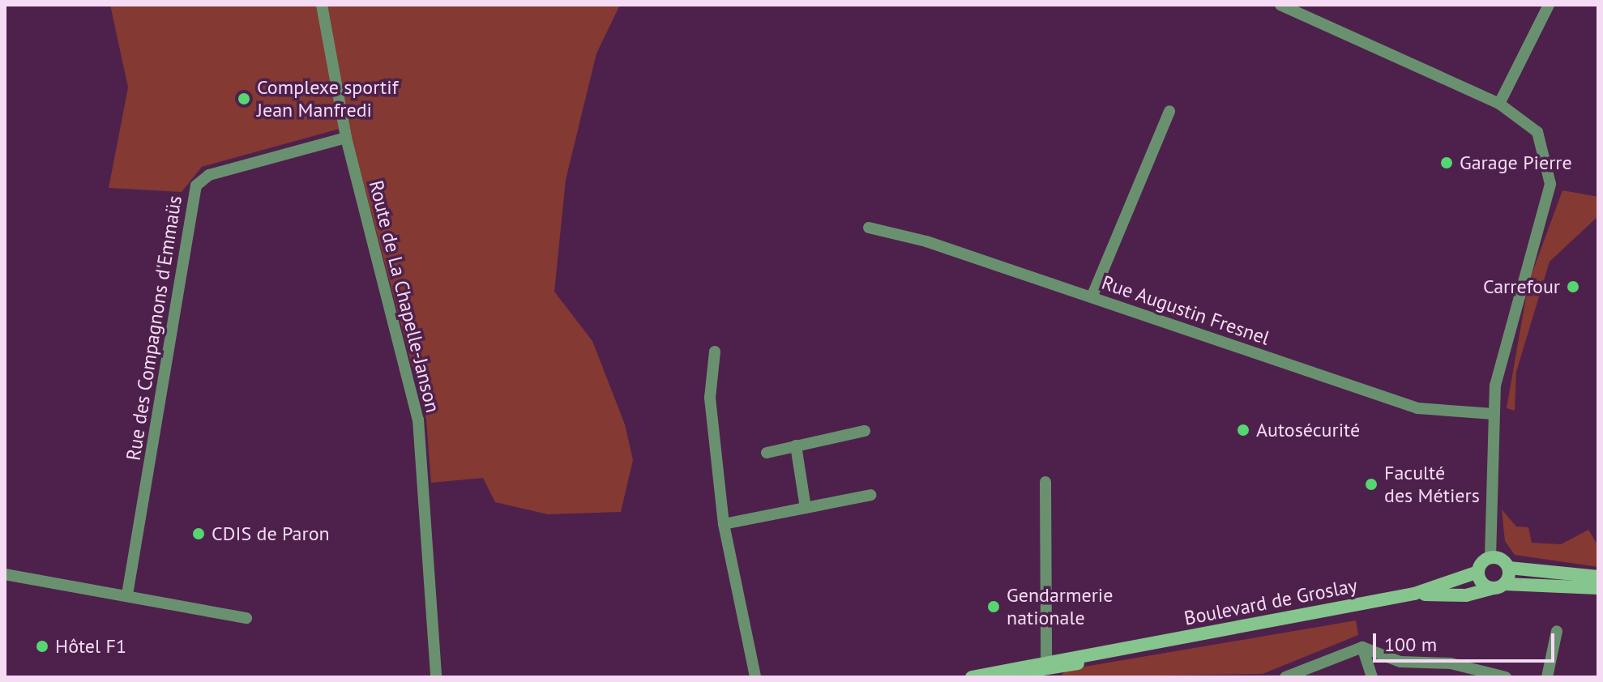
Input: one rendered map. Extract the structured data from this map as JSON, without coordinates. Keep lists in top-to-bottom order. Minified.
{"streets":{"main road":["Boulevard de Groslay"],"street":["Route de La Chapelle-Janson","Rue Augustin Fresnel","Rue des Compagnons d'Emmaüs"]},"crossings":[["Route de La Chapelle-Janson","Rue des Compagnons d'Emmaüs"]],"places":["Complexe sportif Jean Manfredi","Garage Pierre","Carrefour","Autosécurité","Faculté des Métiers","CDIS de Paron","Gendarmerie nationale","Hôtel F1"],"scale_bar":"100 m"}
